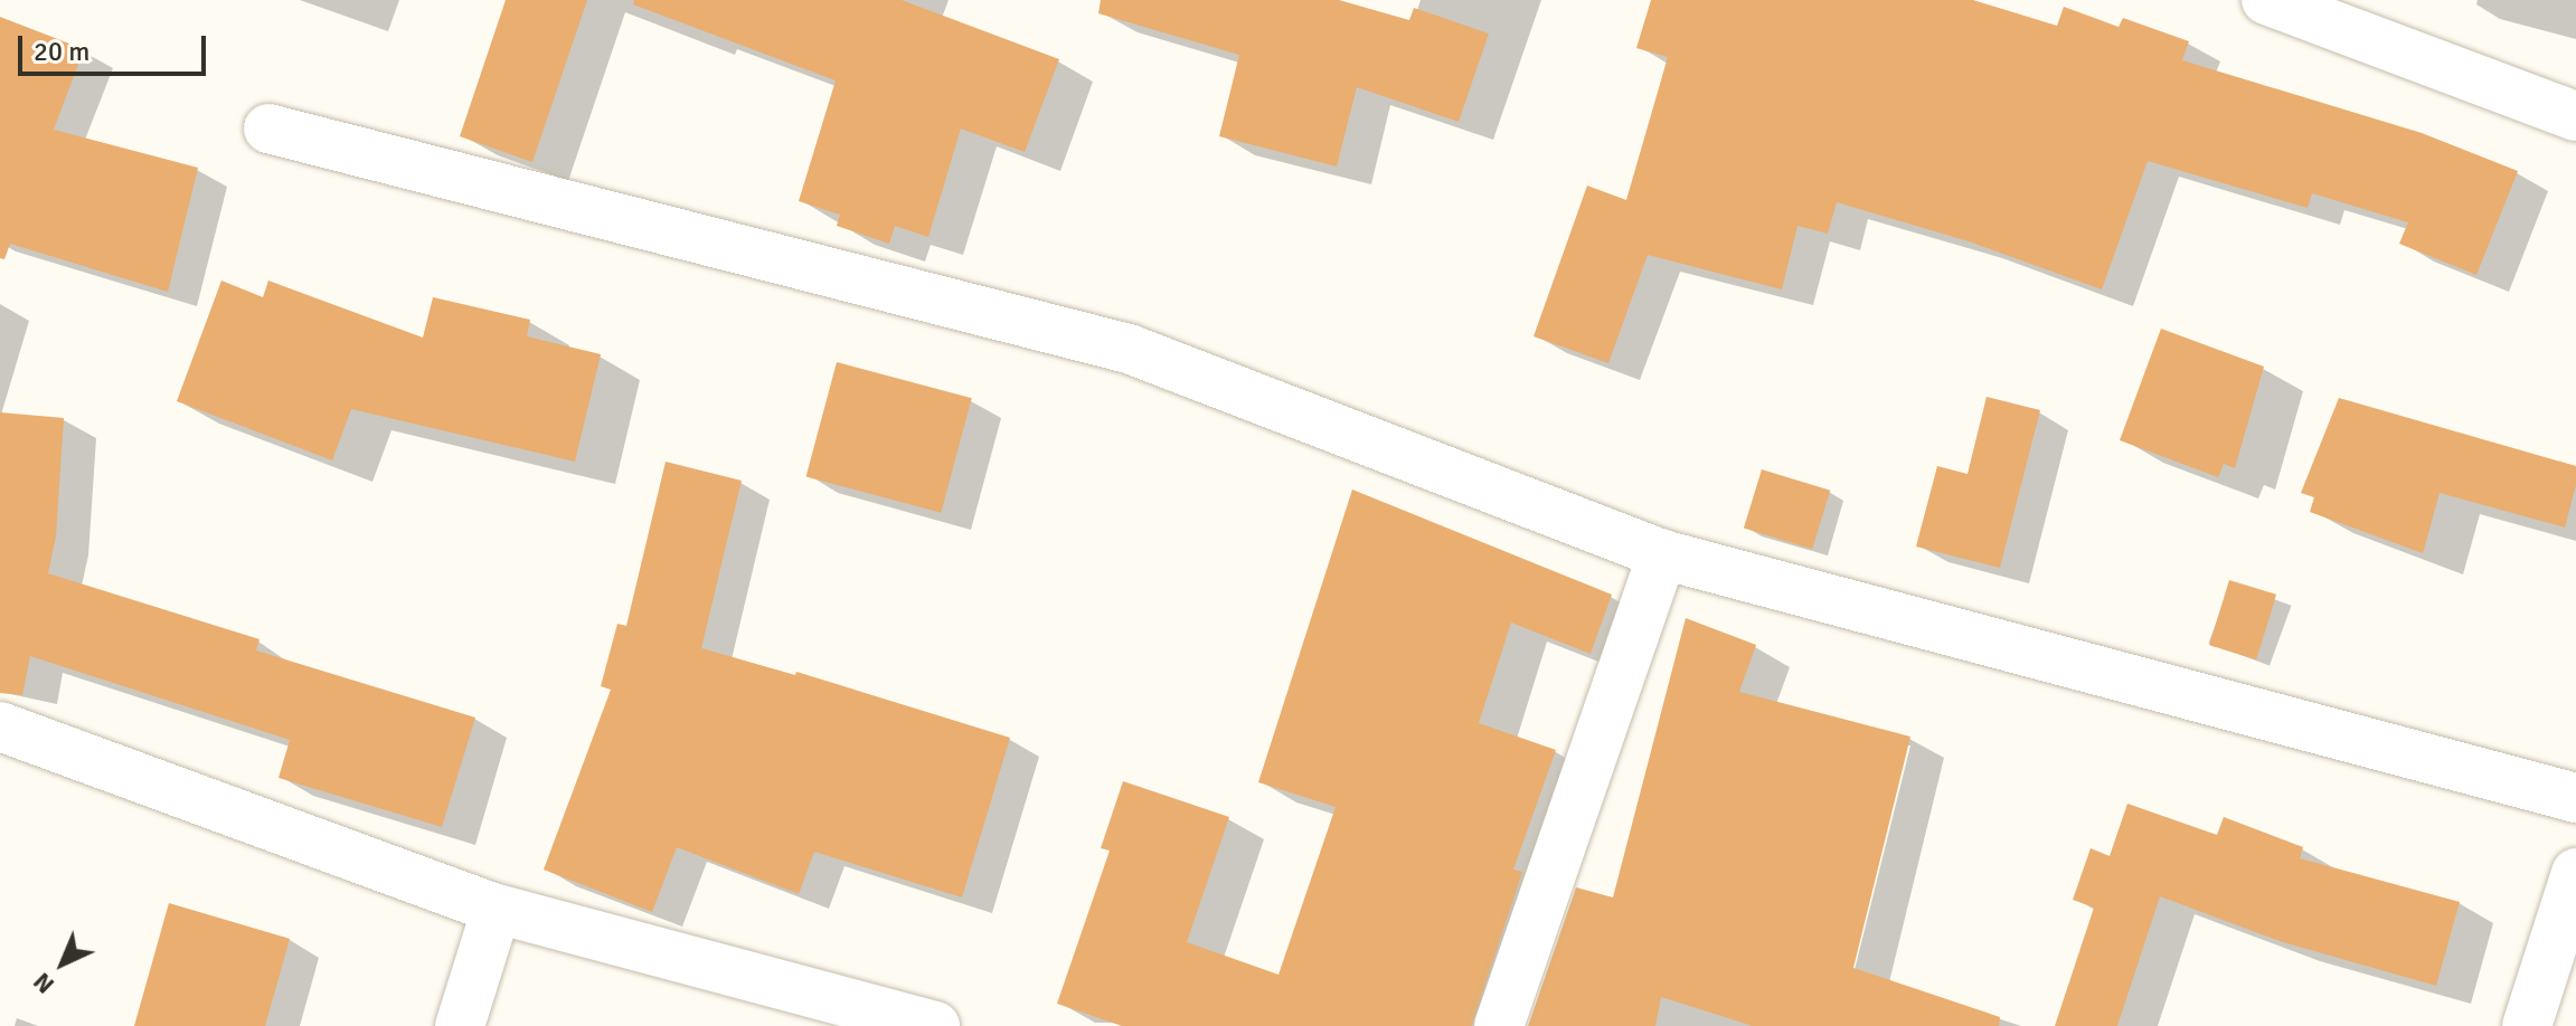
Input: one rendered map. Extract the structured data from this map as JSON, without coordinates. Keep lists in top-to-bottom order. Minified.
{"scale_bar":"20 m","north":"bottom left"}
